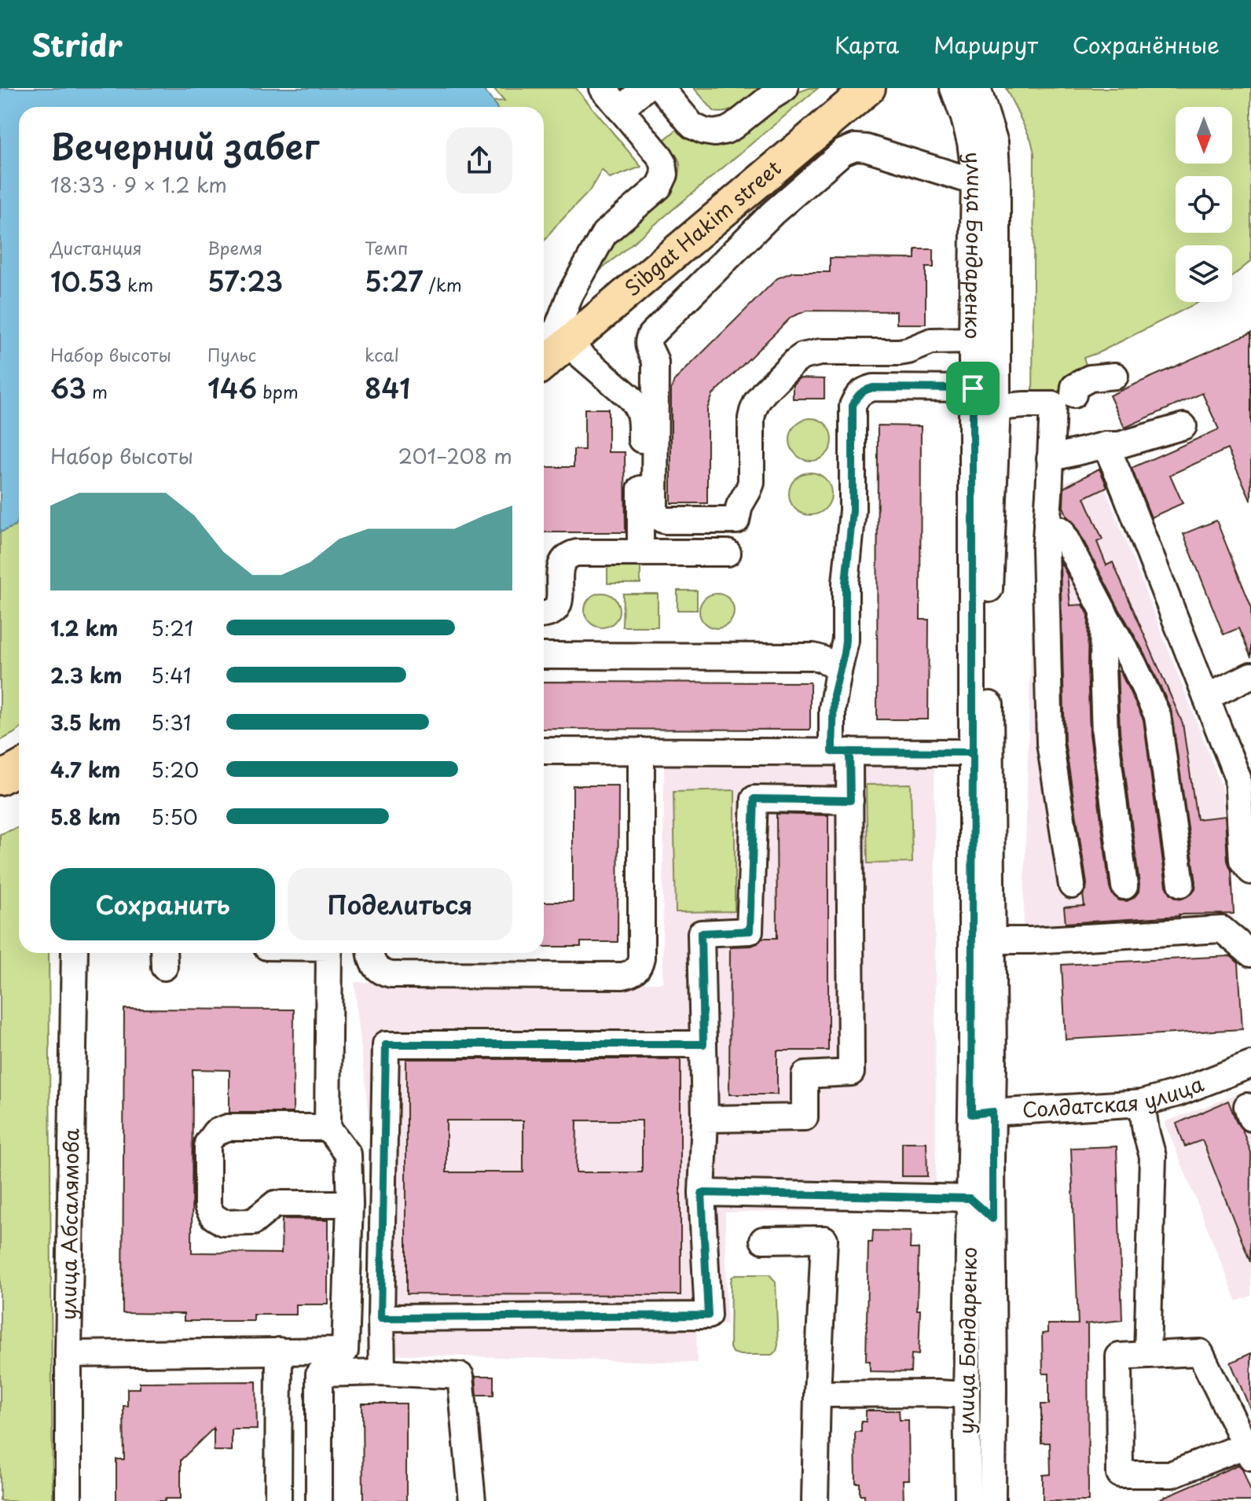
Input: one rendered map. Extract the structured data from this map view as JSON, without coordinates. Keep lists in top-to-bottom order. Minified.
{"streets":{"main road":["Sibgat Hakim street"],"street":["улица Бондаренко","Солдатская улица","улица Абсалямова"]},"crossings":[["улица Бондаренко","Солдатская улица"]],"north":"bottom","page":{"header":"Stridr","nav":["Карта","Маршрут","Сохранённые"],"heading":["Вечерний забег","18:33 · 9 × 1.2 km"],"stats":[["Дистанция","10.53 km"],["Время","57:23"],["Темп","5:27 /km"],["Набор высоты","63 m"],["Пульс","146 bpm"],["kcal","841"]],"chart":["Набор высоты","201–208 m"],"list":[{"name":"1.2 km","note":"5:21"},{"name":"2.3 km","note":"5:41"},{"name":"3.5 km","note":"5:31"},{"name":"4.7 km","note":"5:20"},{"name":"5.8 km","note":"5:50"}],"buttons":["Сохранить","Поделиться"]}}
